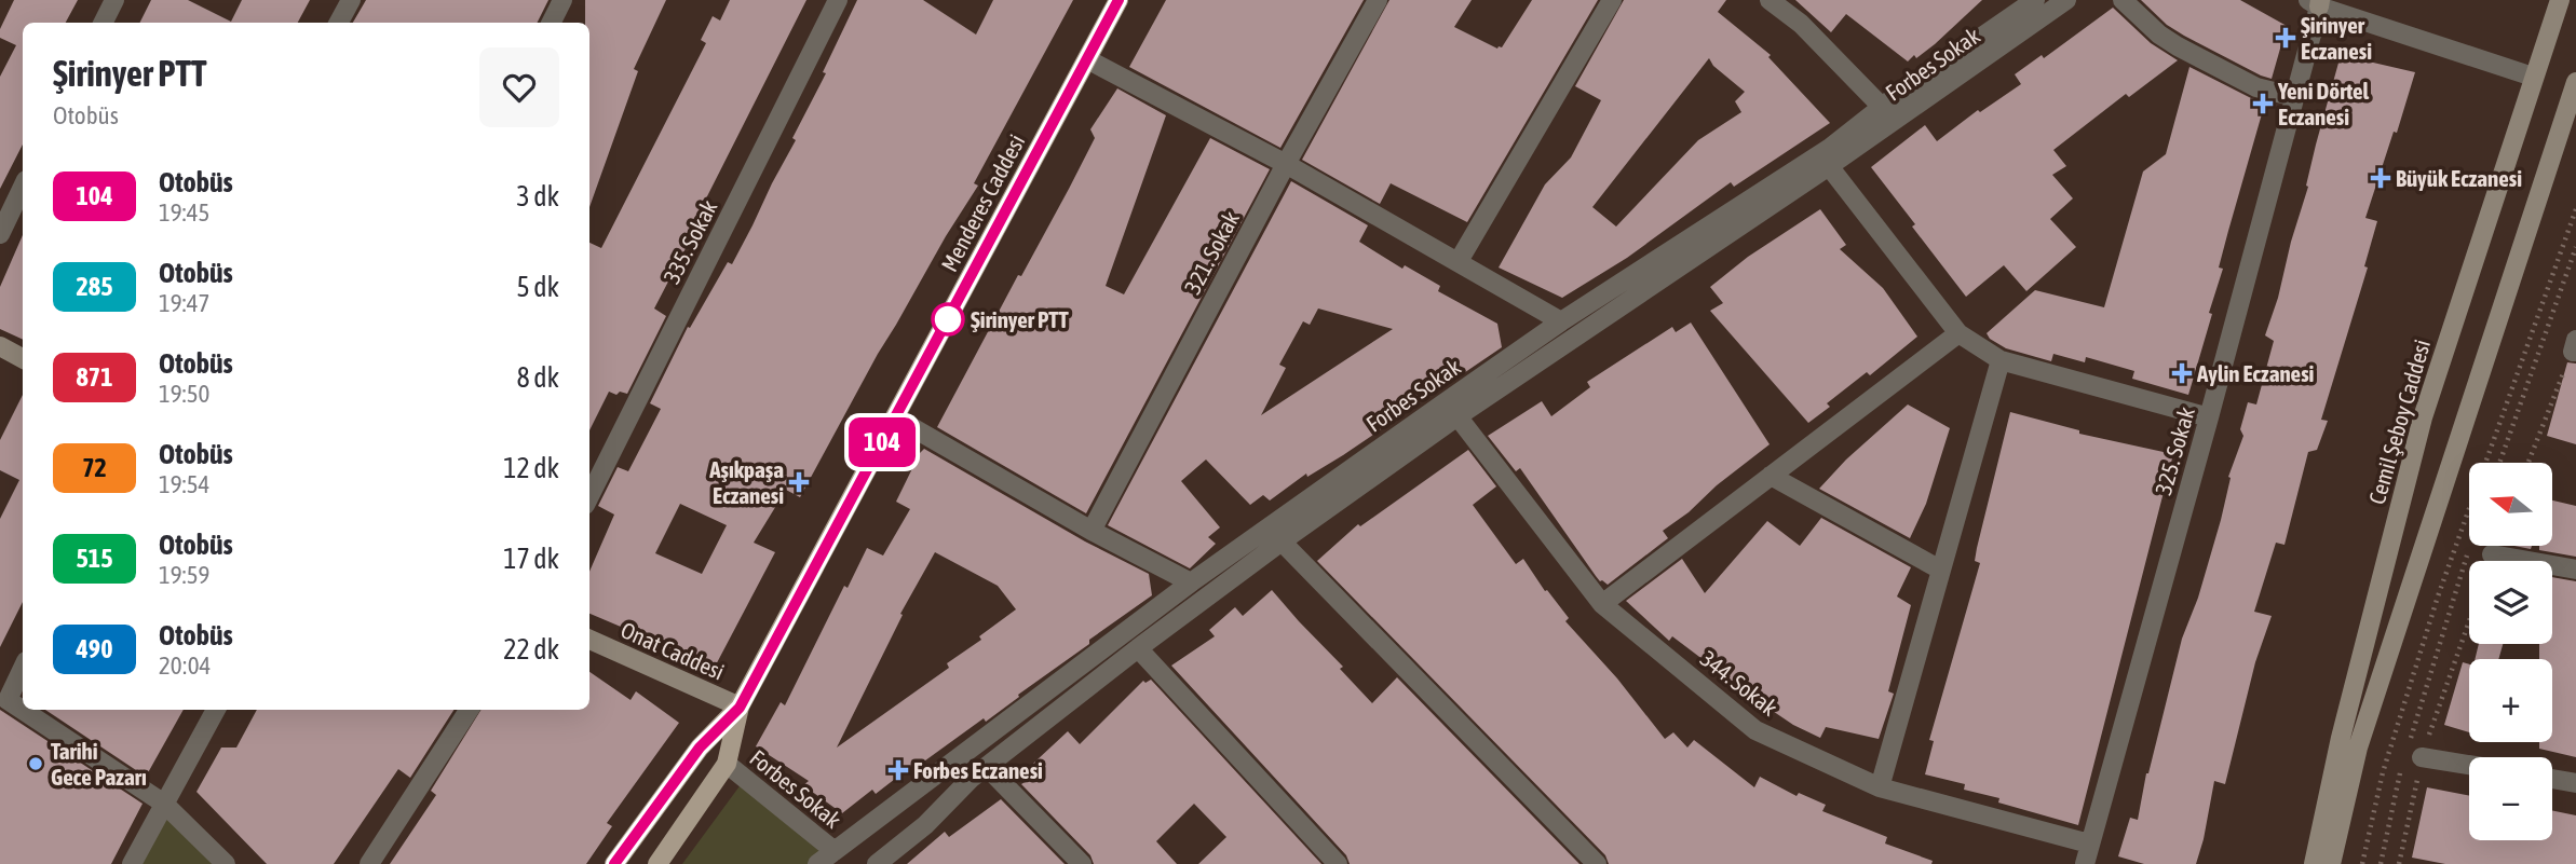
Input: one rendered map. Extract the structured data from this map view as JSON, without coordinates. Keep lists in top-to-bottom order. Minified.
{"streets":{"main road":["Menderes Caddesi","Cemil Şeboy Caddesi","Onat Caddesi"],"street":["Forbes Sokak","335. Sokak","321. Sokak","325. Sokak","344. Sokak"]},"crossings":[["Forbes Sokak","Menderes Caddesi"],["Forbes Sokak","344. Sokak"],["Menderes Caddesi","Onat Caddesi"],["325. Sokak","344. Sokak"]],"places":{"health":["Şirinyer Eczanesi","Yeni Dörtel Eczanesi","Büyük Eczanesi","Aylin Eczanesi","Aşıkpaşa Eczanesi","Forbes Eczanesi"],"other":["Şirinyer PTT","Tarihi Gece Pazarı"]},"lines":["bus line 104"],"north":"left","page":{"on_map":"104","heading":["Şirinyer PTT","Otobüs"],"list":[{"mark":"104","name":"Otobüs","note":"19:45","value":"3 dk"},{"mark":"285","name":"Otobüs","note":"19:47","value":"5 dk"},{"mark":"871","name":"Otobüs","note":"19:50","value":"8 dk"},{"mark":"72","name":"Otobüs","note":"19:54","value":"12 dk"},{"mark":"515","name":"Otobüs","note":"19:59","value":"17 dk"},{"mark":"490","name":"Otobüs","note":"20:04","value":"22 dk"}],"map_buttons":["+","−"]}}
